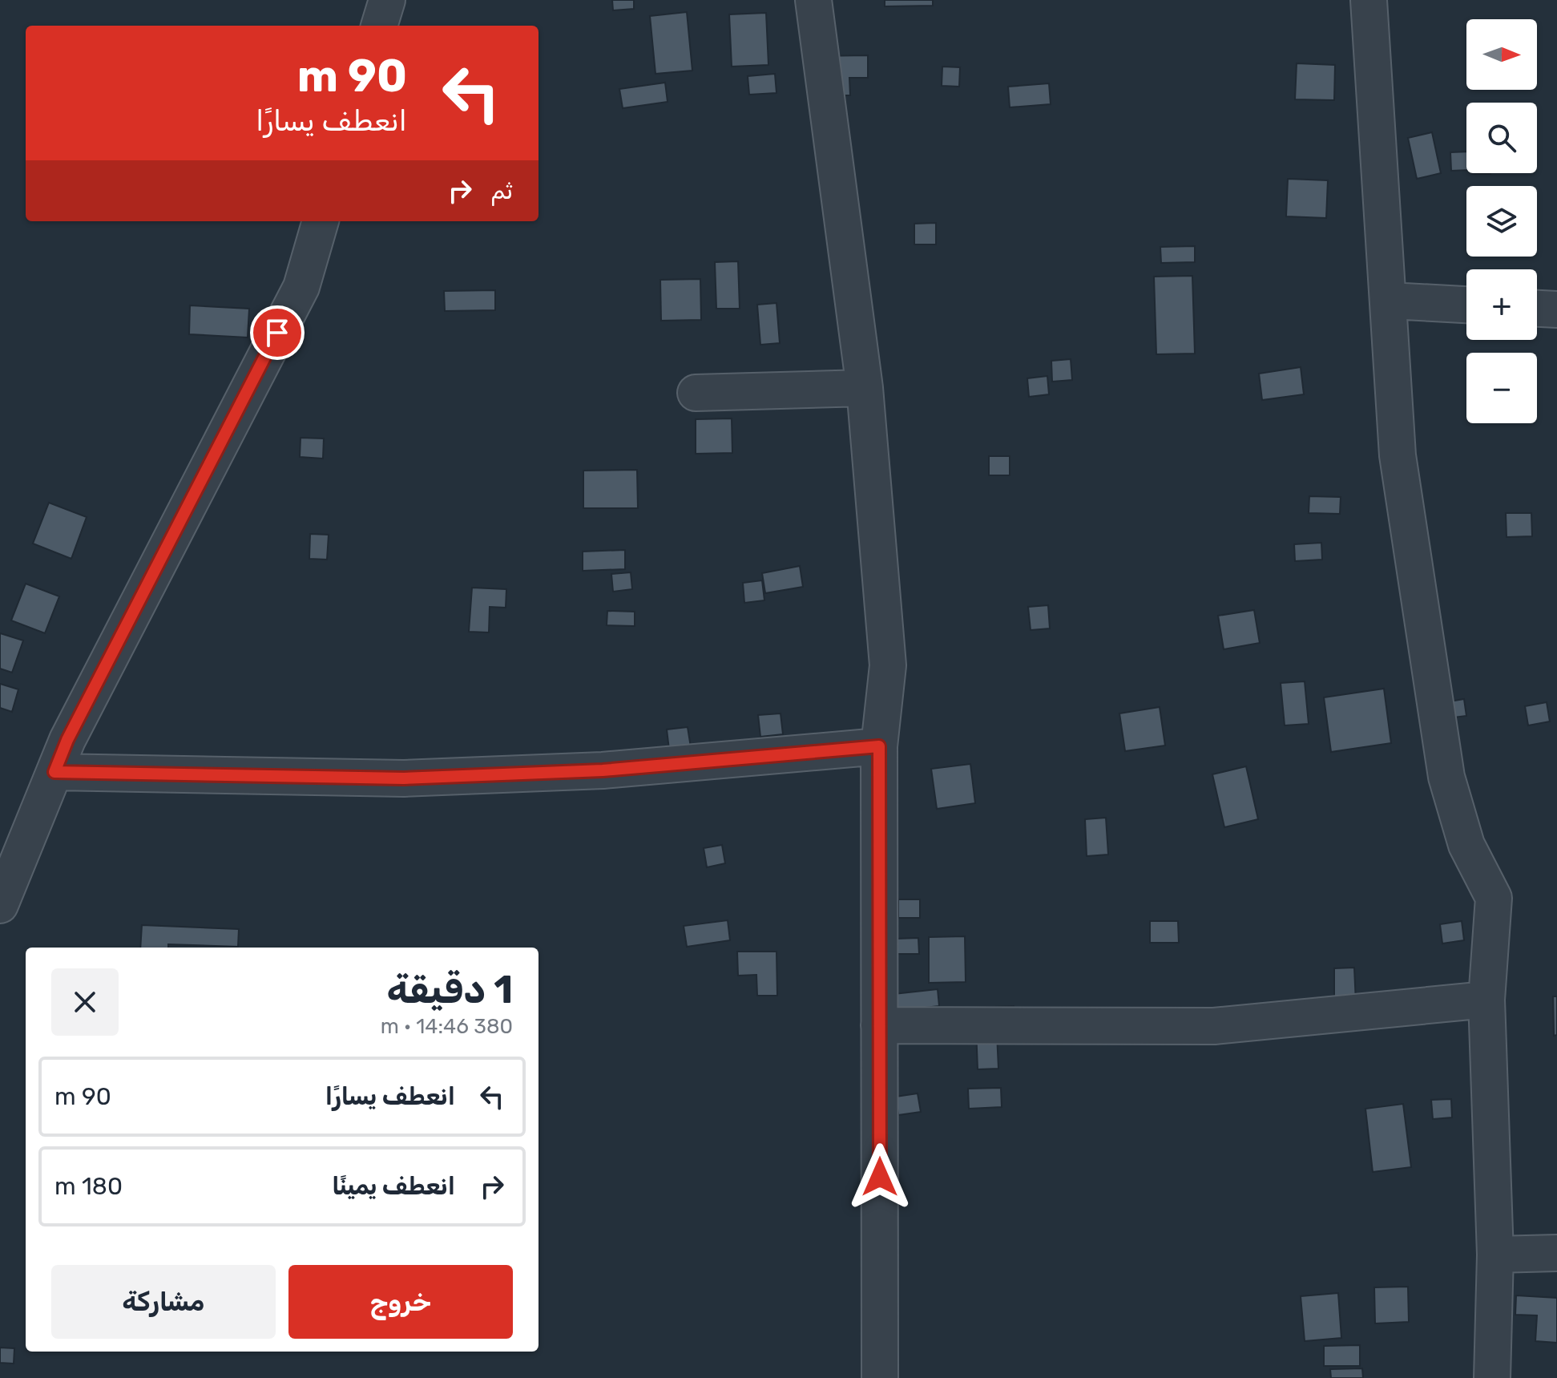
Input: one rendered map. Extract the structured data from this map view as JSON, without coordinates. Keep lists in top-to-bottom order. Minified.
{"north":"right","page":{"map_buttons":["+","−"],"turn":["90 m","انعطف يسارًا"],"then":"ثم","heading":["1 دقيقة","380 m · 14:46"],"list":[{"name":"انعطف يسارًا","value":"90 m"},{"name":"انعطف يمينًا","value":"180 m"}],"buttons":["خروج","مشاركة"]}}
